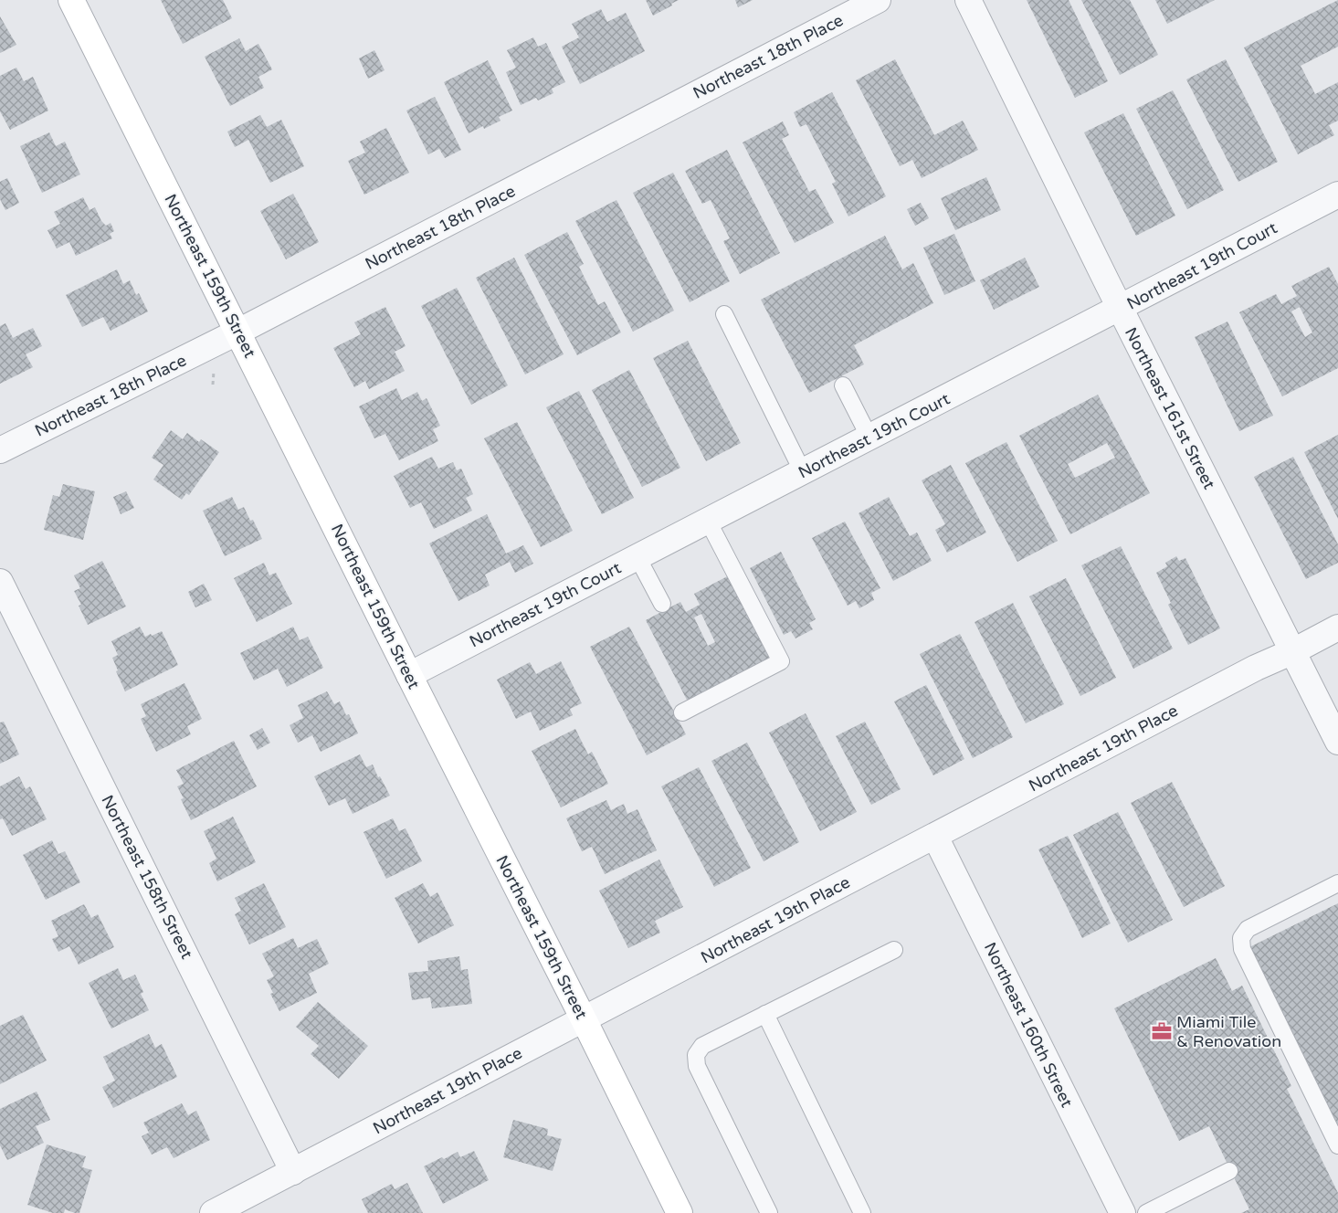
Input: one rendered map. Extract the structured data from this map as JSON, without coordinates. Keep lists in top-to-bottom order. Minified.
{"streets":{"street":["Northeast 18th Place","Northeast 19th Court","Northeast 159th Street","Northeast 161st Street","Northeast 19th Place","Northeast 158th Street","Northeast 160th Street"]},"crossings":[["Northeast 18th Place","Northeast 159th Street"],["Northeast 19th Court","Northeast 159th Street"],["Northeast 19th Court","Northeast 161st Street"],["Northeast 159th Street","Northeast 19th Place"],["Northeast 161st Street","Northeast 19th Place"],["Northeast 19th Place","Northeast 158th Street"],["Northeast 19th Place","Northeast 160th Street"]],"places":{"office":["Miami Tile & Renovation"]}}
